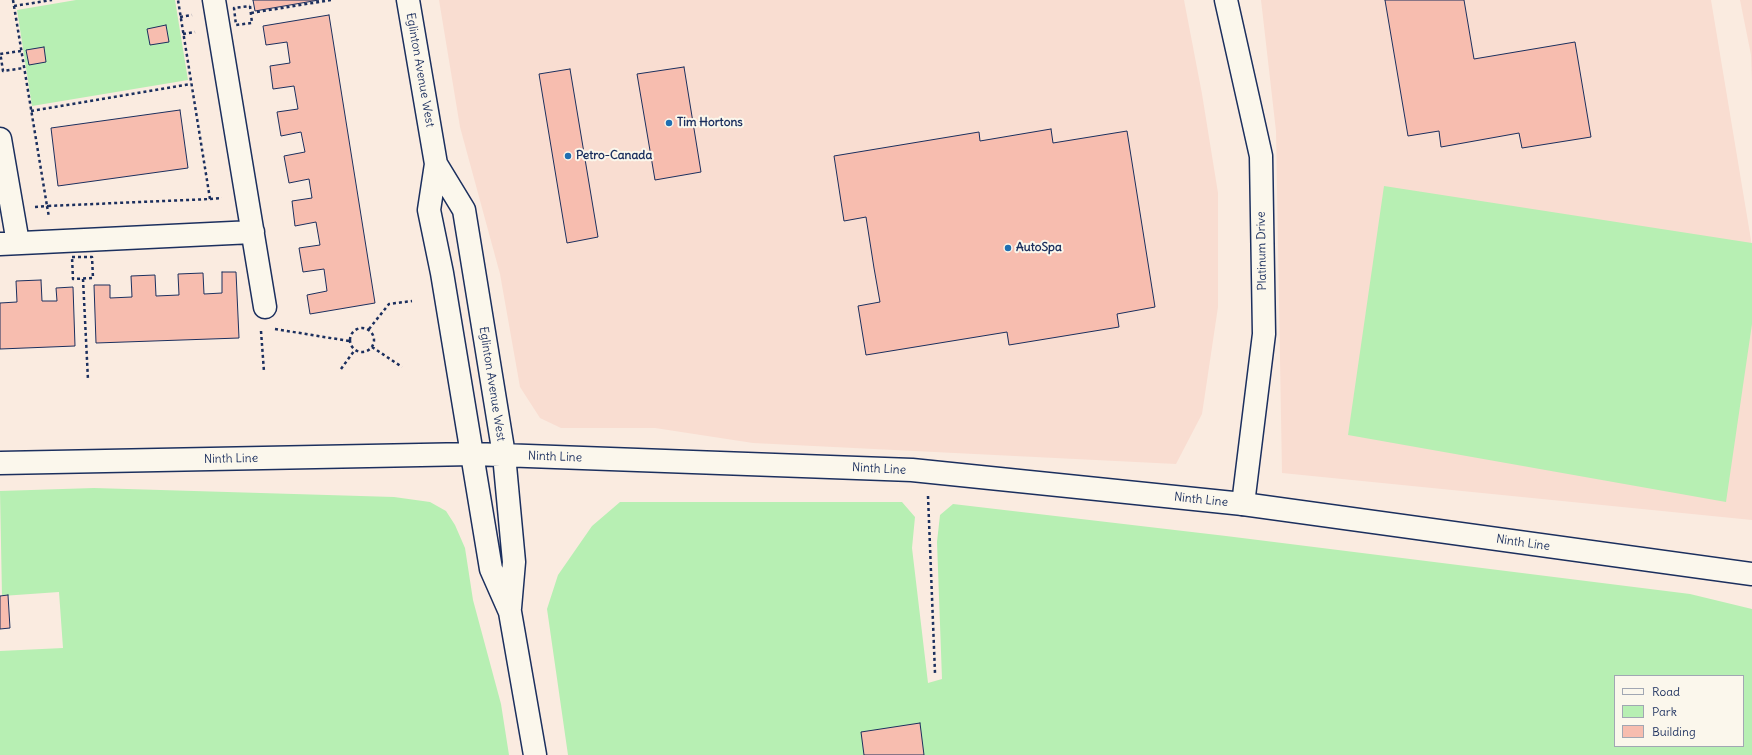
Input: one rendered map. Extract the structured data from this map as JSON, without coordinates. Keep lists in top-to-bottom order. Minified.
{"streets":{"main road":["Eglinton Avenue West","Platinum Drive","Ninth Line"]},"crossings":[["Eglinton Avenue West","Ninth Line"],["Platinum Drive","Ninth Line"]],"places":["Tim Hortons","Petro-Canada","AutoSpa"],"legend":["Road","Park","Building"]}
